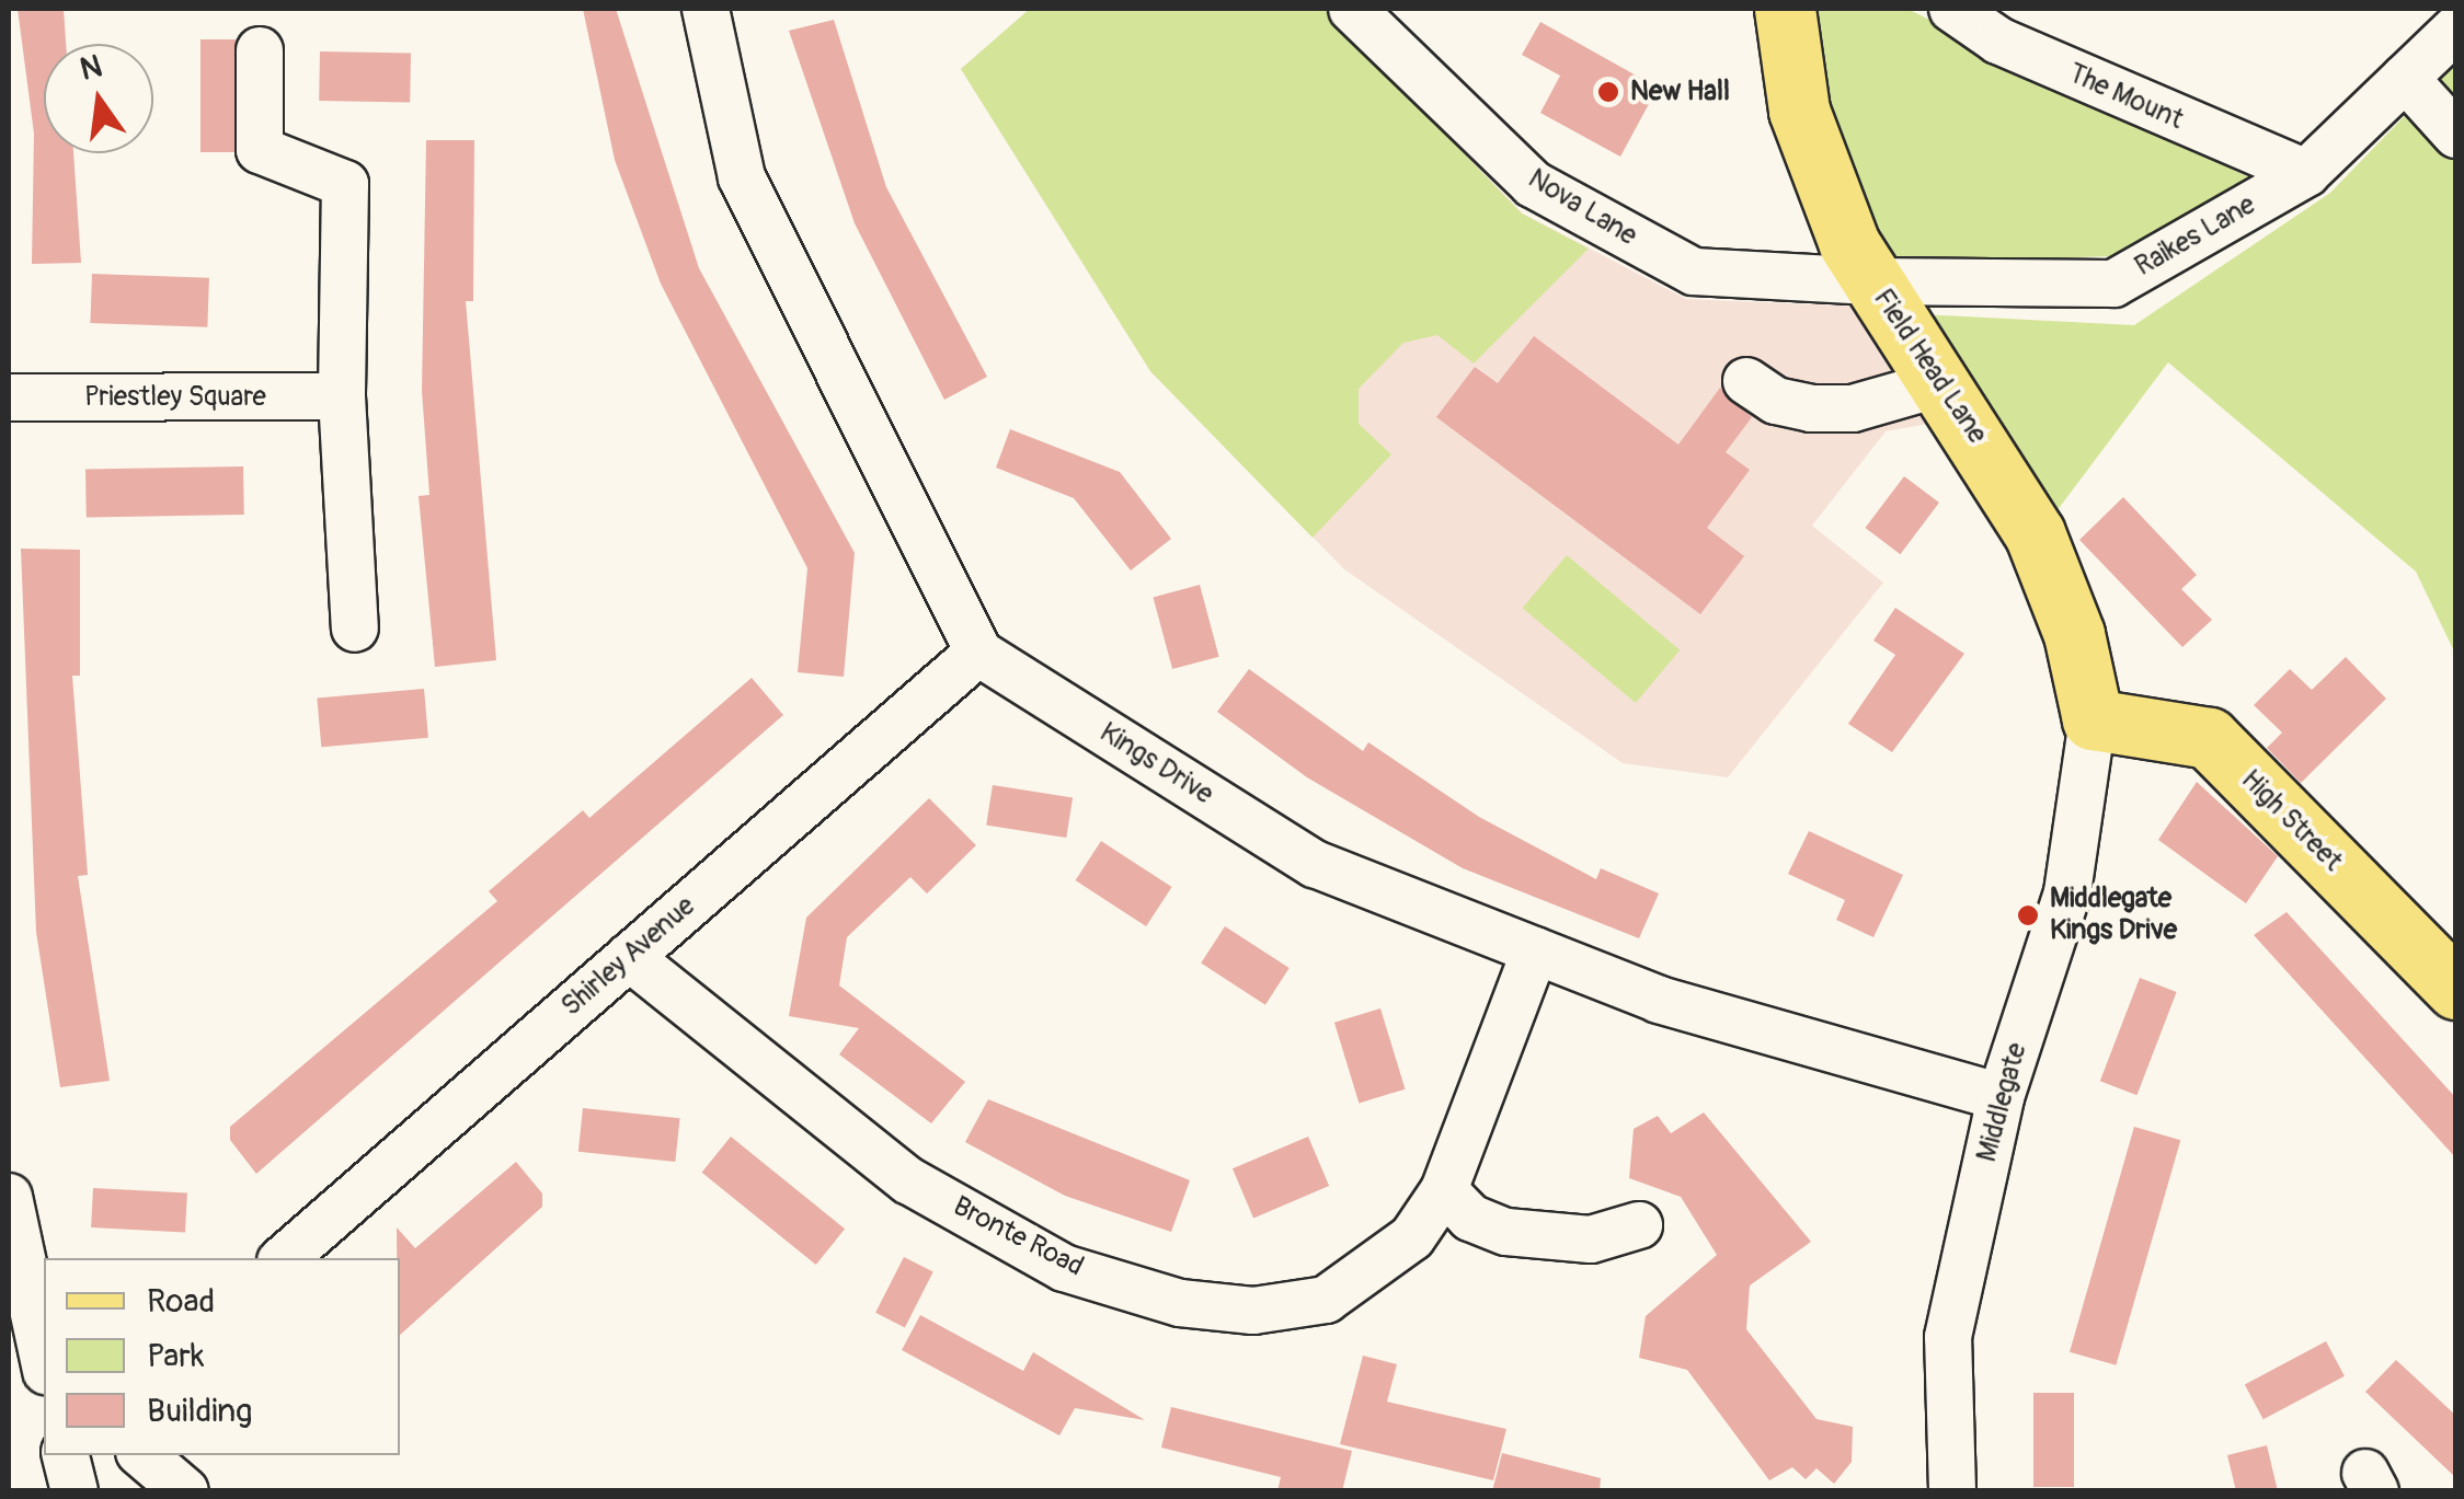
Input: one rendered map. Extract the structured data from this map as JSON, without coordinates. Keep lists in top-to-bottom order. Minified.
{"streets":{"main road":["Field Head Lane","High Street"],"street":["The Mount","Nova Lane","Raikes Lane","Priestley Square","Kings Drive","Shirley Avenue","Middlegate","Bronte Road"]},"crossings":[["The Mount","Raikes Lane"],["Nova Lane","Raikes Lane"],["Nova Lane","Field Head Lane"],["Raikes Lane","Field Head Lane"],["Field Head Lane","High Street"],["Field Head Lane","Middlegate"],["Kings Drive","Shirley Avenue"],["Kings Drive","Middlegate"],["Kings Drive","Bronte Road"],["High Street","Middlegate"],["Shirley Avenue","Bronte Road"]],"places":["New Hall","Middlegate Kings Drive"],"legend":["Road","Park","Building"],"north":"top"}
